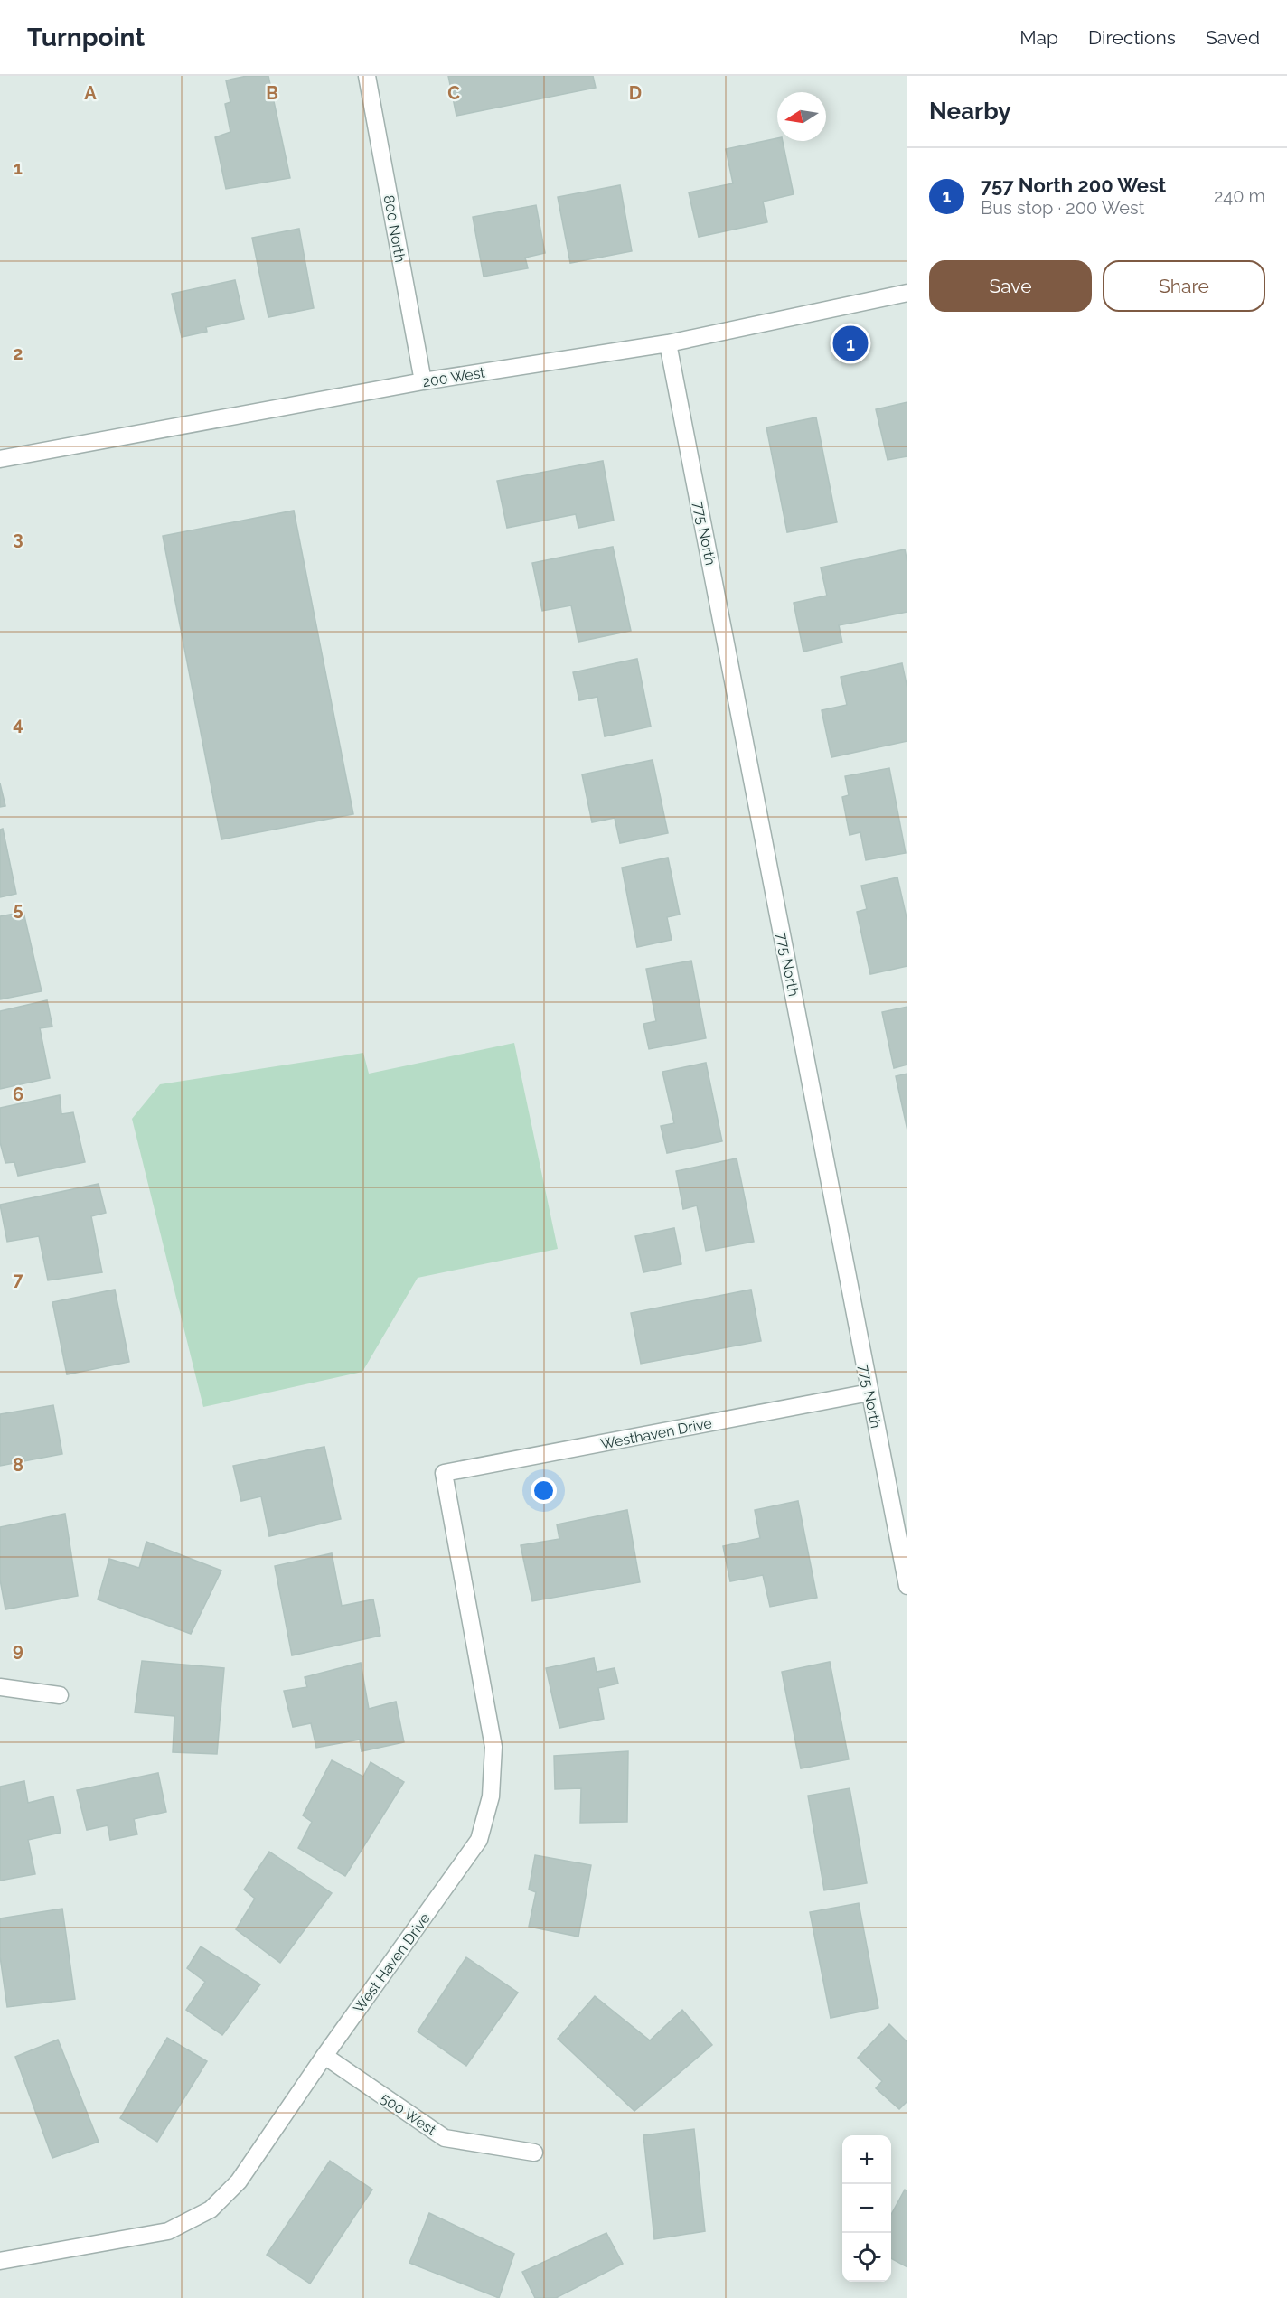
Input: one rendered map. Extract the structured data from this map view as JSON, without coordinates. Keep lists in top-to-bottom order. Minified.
{"streets":{"street":["800 North","200 West","775 North","Westhaven Drive","West Haven Drive","500 West"]},"crossings":[["800 North","200 West"],["200 West","775 North"],["775 North","Westhaven Drive"],["Westhaven Drive","West Haven Drive"],["West Haven Drive","500 West"]],"north":"left","page":{"header":"Turnpoint","nav":["Map","Directions","Saved"],"heading":"Nearby","list":[{"mark":"1","name":"757 North 200 West","note":"Bus stop · 200 West","value":"240 m"}],"buttons":["Save","Share"],"pins":"1","map_buttons":["+","−"]},"grid":{"columns":["A","B","C","D"],"rows":["1","2","3","4","5","6","7","8","9"]}}
